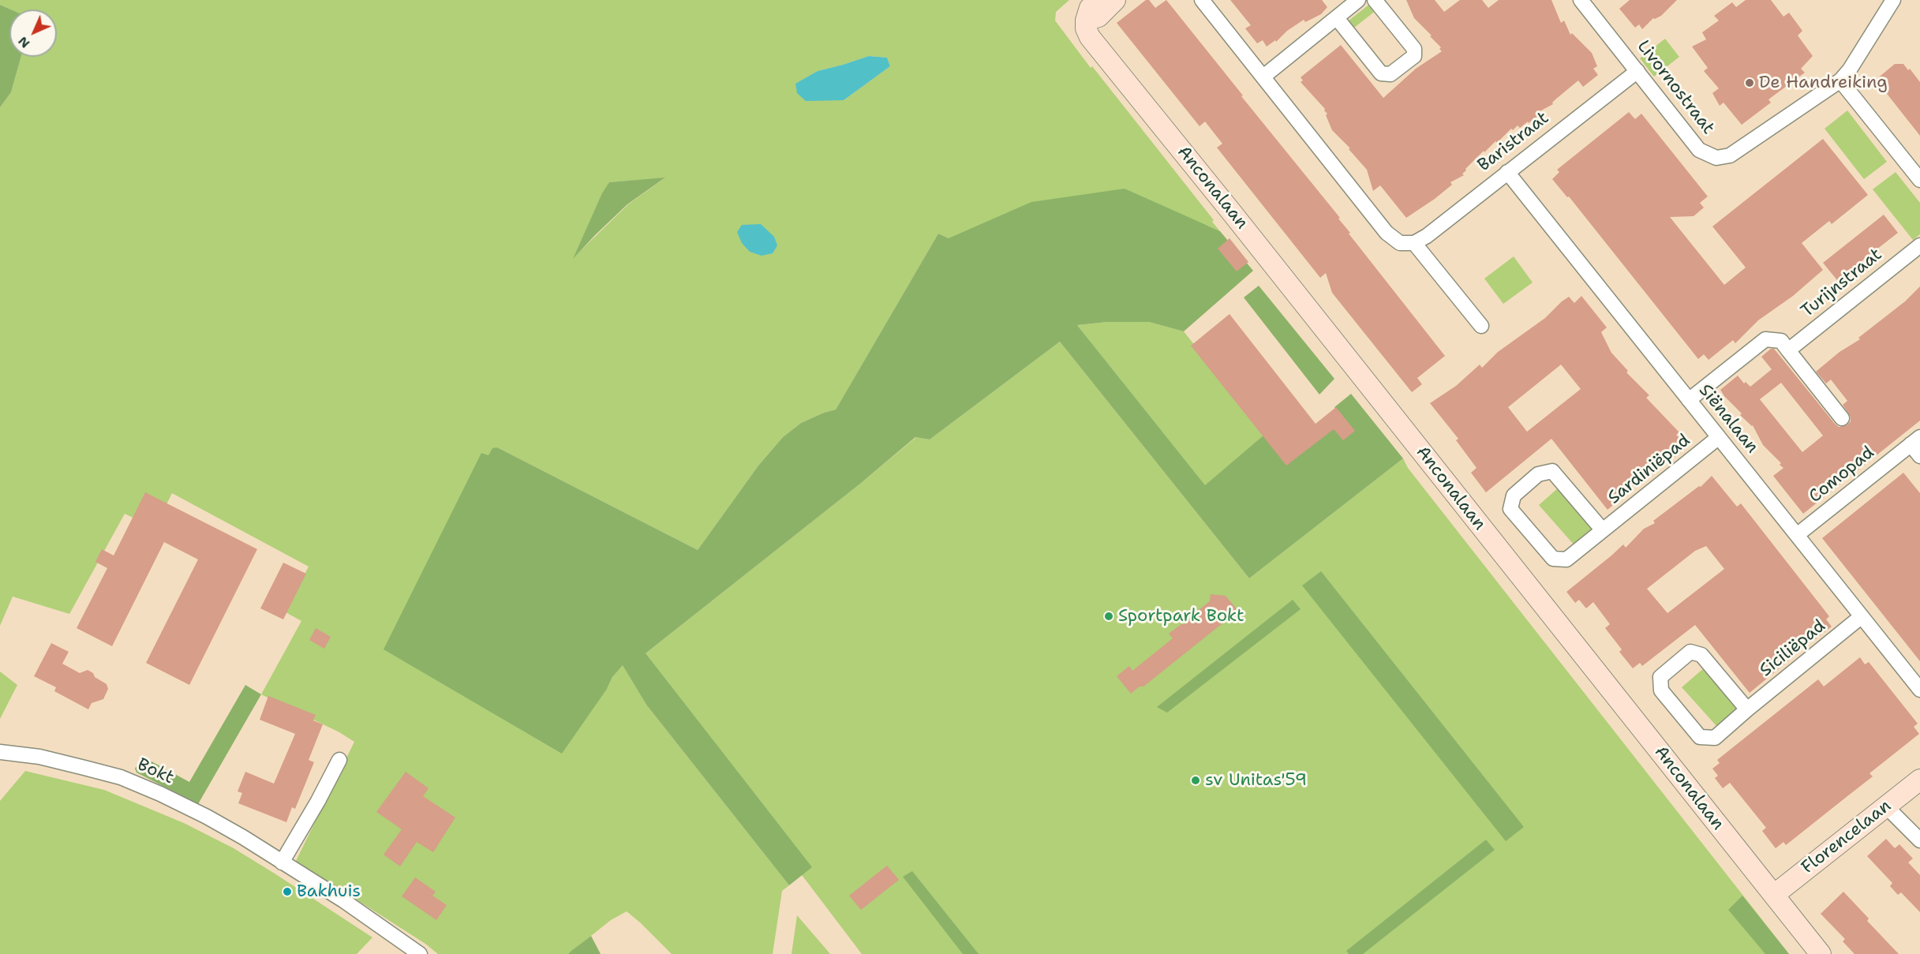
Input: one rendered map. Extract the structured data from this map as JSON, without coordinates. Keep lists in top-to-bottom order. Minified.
{"streets":{"street":["Livornostraat","Baristraat","Anconalaan","Turijnstraat","Siënalaan","Sardiniëpad","Comopad","Siciliëpad","Bokt","Florencelaan"]},"crossings":[["Livornostraat","Baristraat"],["Baristraat","Siënalaan"],["Anconalaan","Florencelaan"],["Siënalaan","Sardiniëpad"],["Siënalaan","Comopad"],["Siënalaan","Siciliëpad"]],"places":["De Handreiking","Sportpark Bokt","sv Unitas'59","Bakhuis"],"north":"bottom left"}
